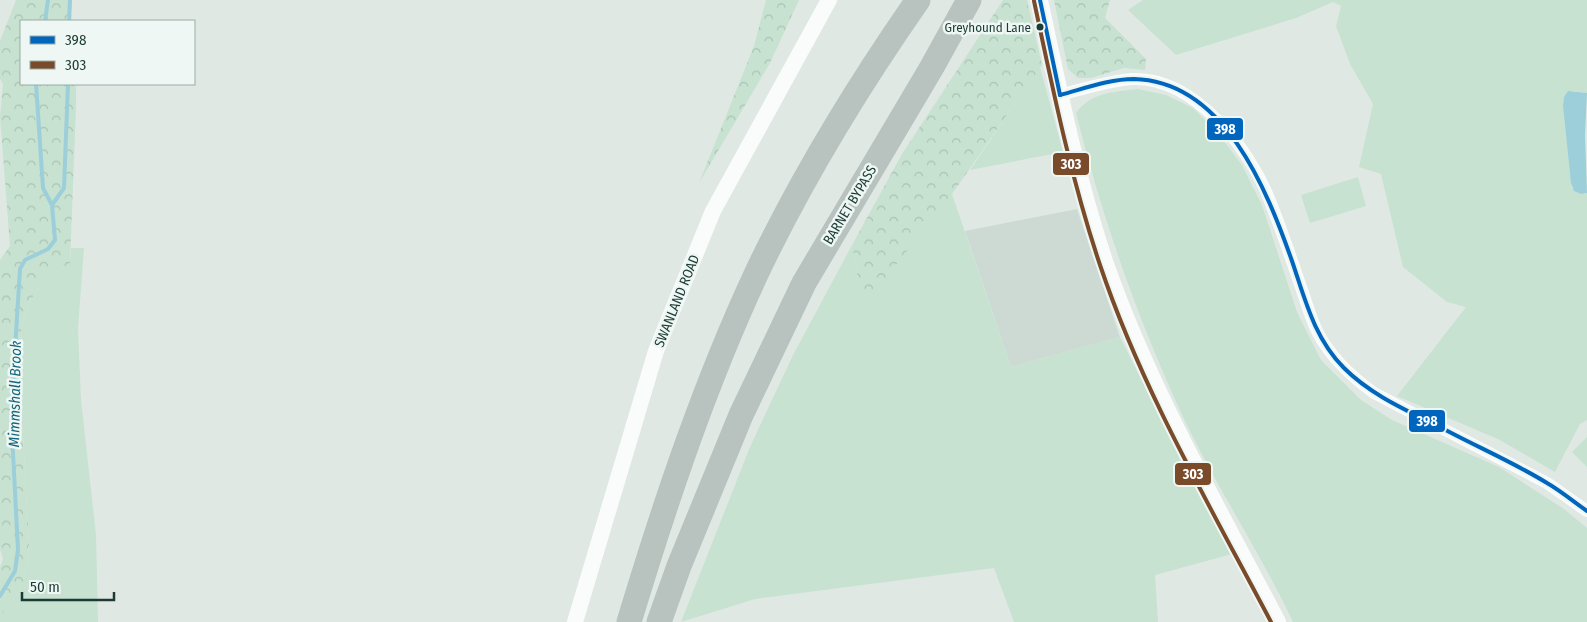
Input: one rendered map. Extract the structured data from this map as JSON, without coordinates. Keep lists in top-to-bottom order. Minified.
{"streets":{"highway":["BARNET BYPASS"],"street":["SWANLAND ROAD"]},"water":["Mimmshall Brook"],"places":["Greyhound Lane"],"lines":["transit line 398","transit line 303"],"legend":["398","303"],"scale_bar":"50 m"}
